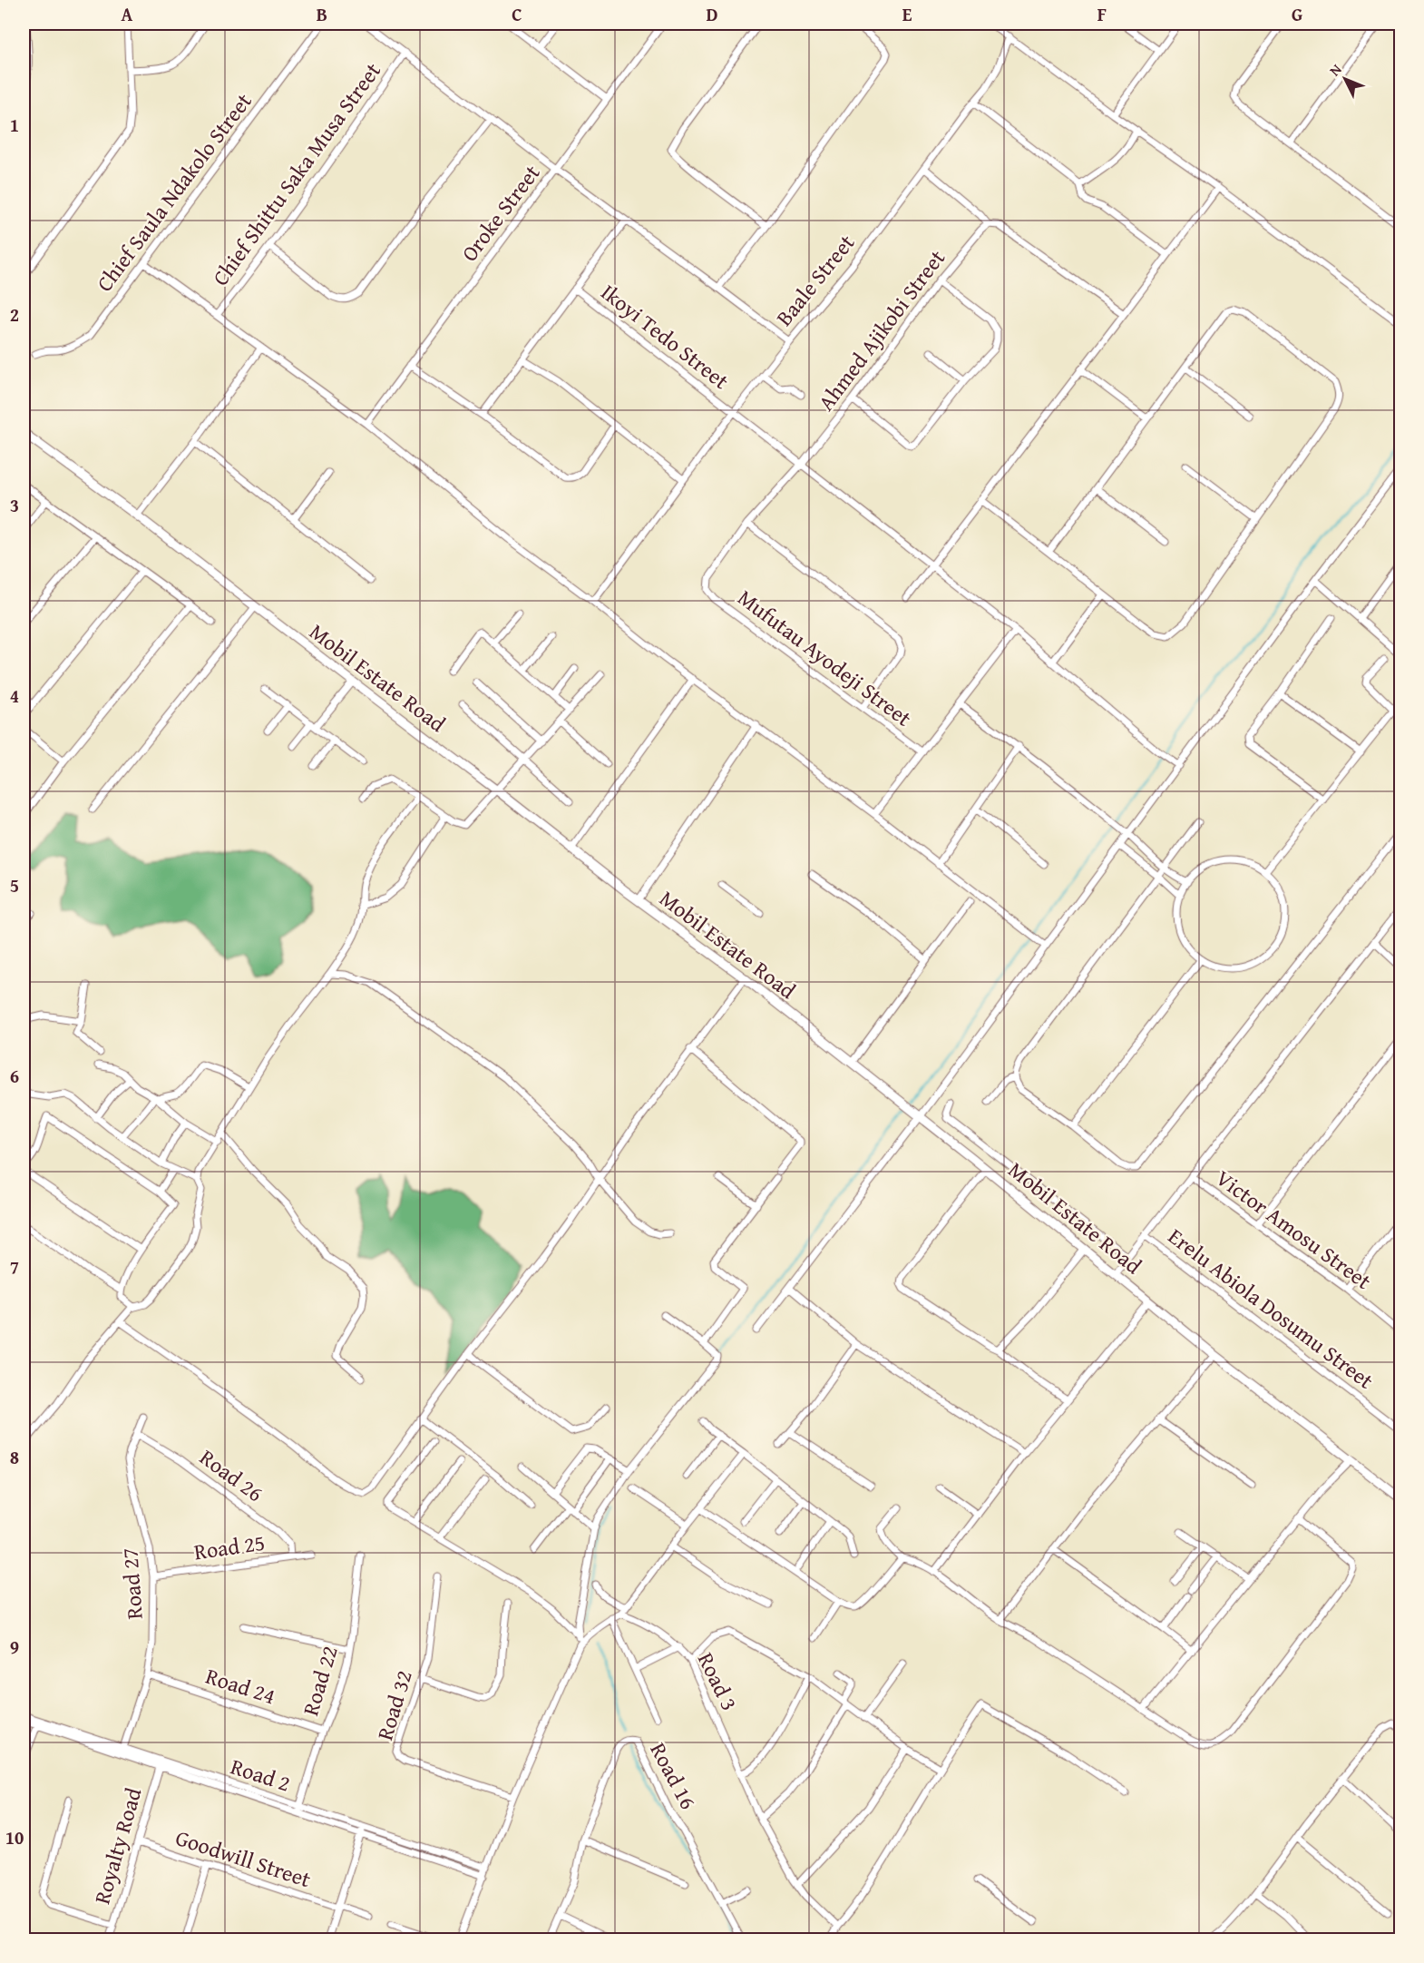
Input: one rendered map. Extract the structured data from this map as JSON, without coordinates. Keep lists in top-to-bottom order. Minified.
{"streets":{"main road":["Mobil Estate Road"],"street":["Chief Shittu Saka Musa Street","Chief Saula Ndakolo Street","Oroke Street","Baale Street","Ahmed Ajikobi Street","Ikoyi Tedo Street","Mufutau Ayodeji Street","Victor Amosu Street","Erelu Abiola Dosumu Street","Road 26","Road 25","Road 27","Road 22","Road 3","Road 24","Road 32","Road 2","Road 16","Royalty Road","Goodwill Street"]},"crossings":[["Baale Street","Ikoyi Tedo Street"],["Ahmed Ajikobi Street","Ikoyi Tedo Street"],["Ahmed Ajikobi Street","Mufutau Ayodeji Street"],["Road 26","Road 25"],["Road 26","Road 27"],["Road 25","Road 27"],["Road 27","Road 24"],["Road 27","Road 2"],["Road 22","Road 24"],["Road 22","Road 2"],["Road 2","Royalty Road"],["Royalty Road","Goodwill Street"]],"north":"top left","grid":{"columns":["A","B","C","D","E","F","G"],"rows":["1","2","3","4","5","6","7","8","9","10"]}}
